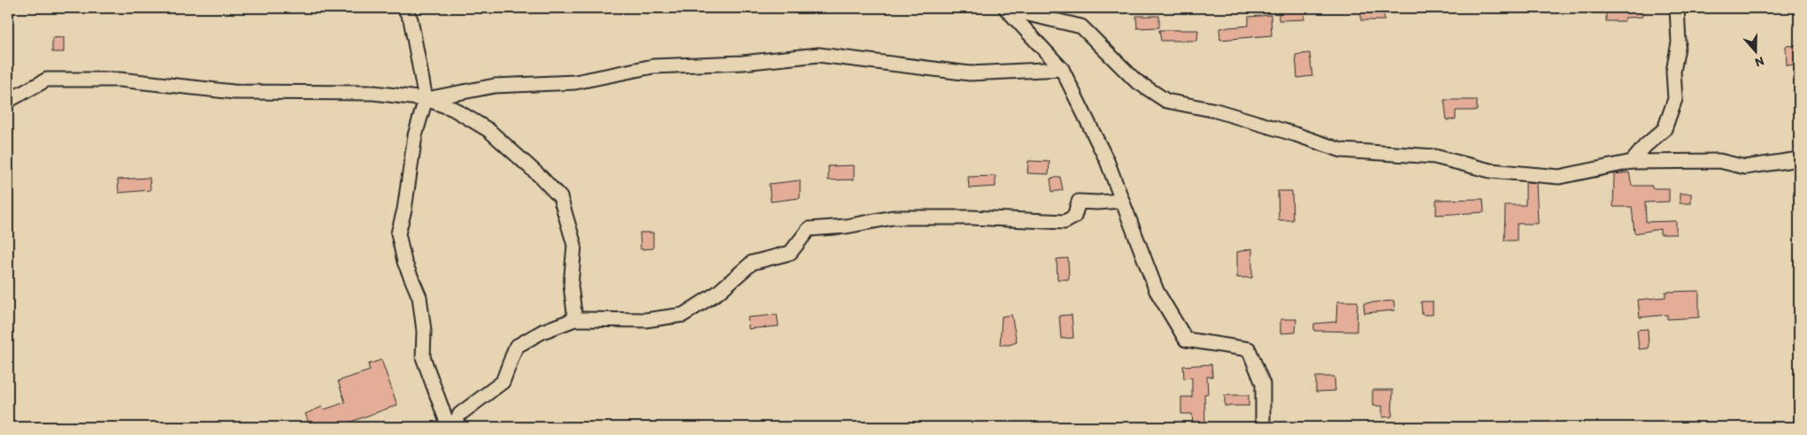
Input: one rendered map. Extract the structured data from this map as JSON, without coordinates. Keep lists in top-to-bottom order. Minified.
{"north":"bottom"}
